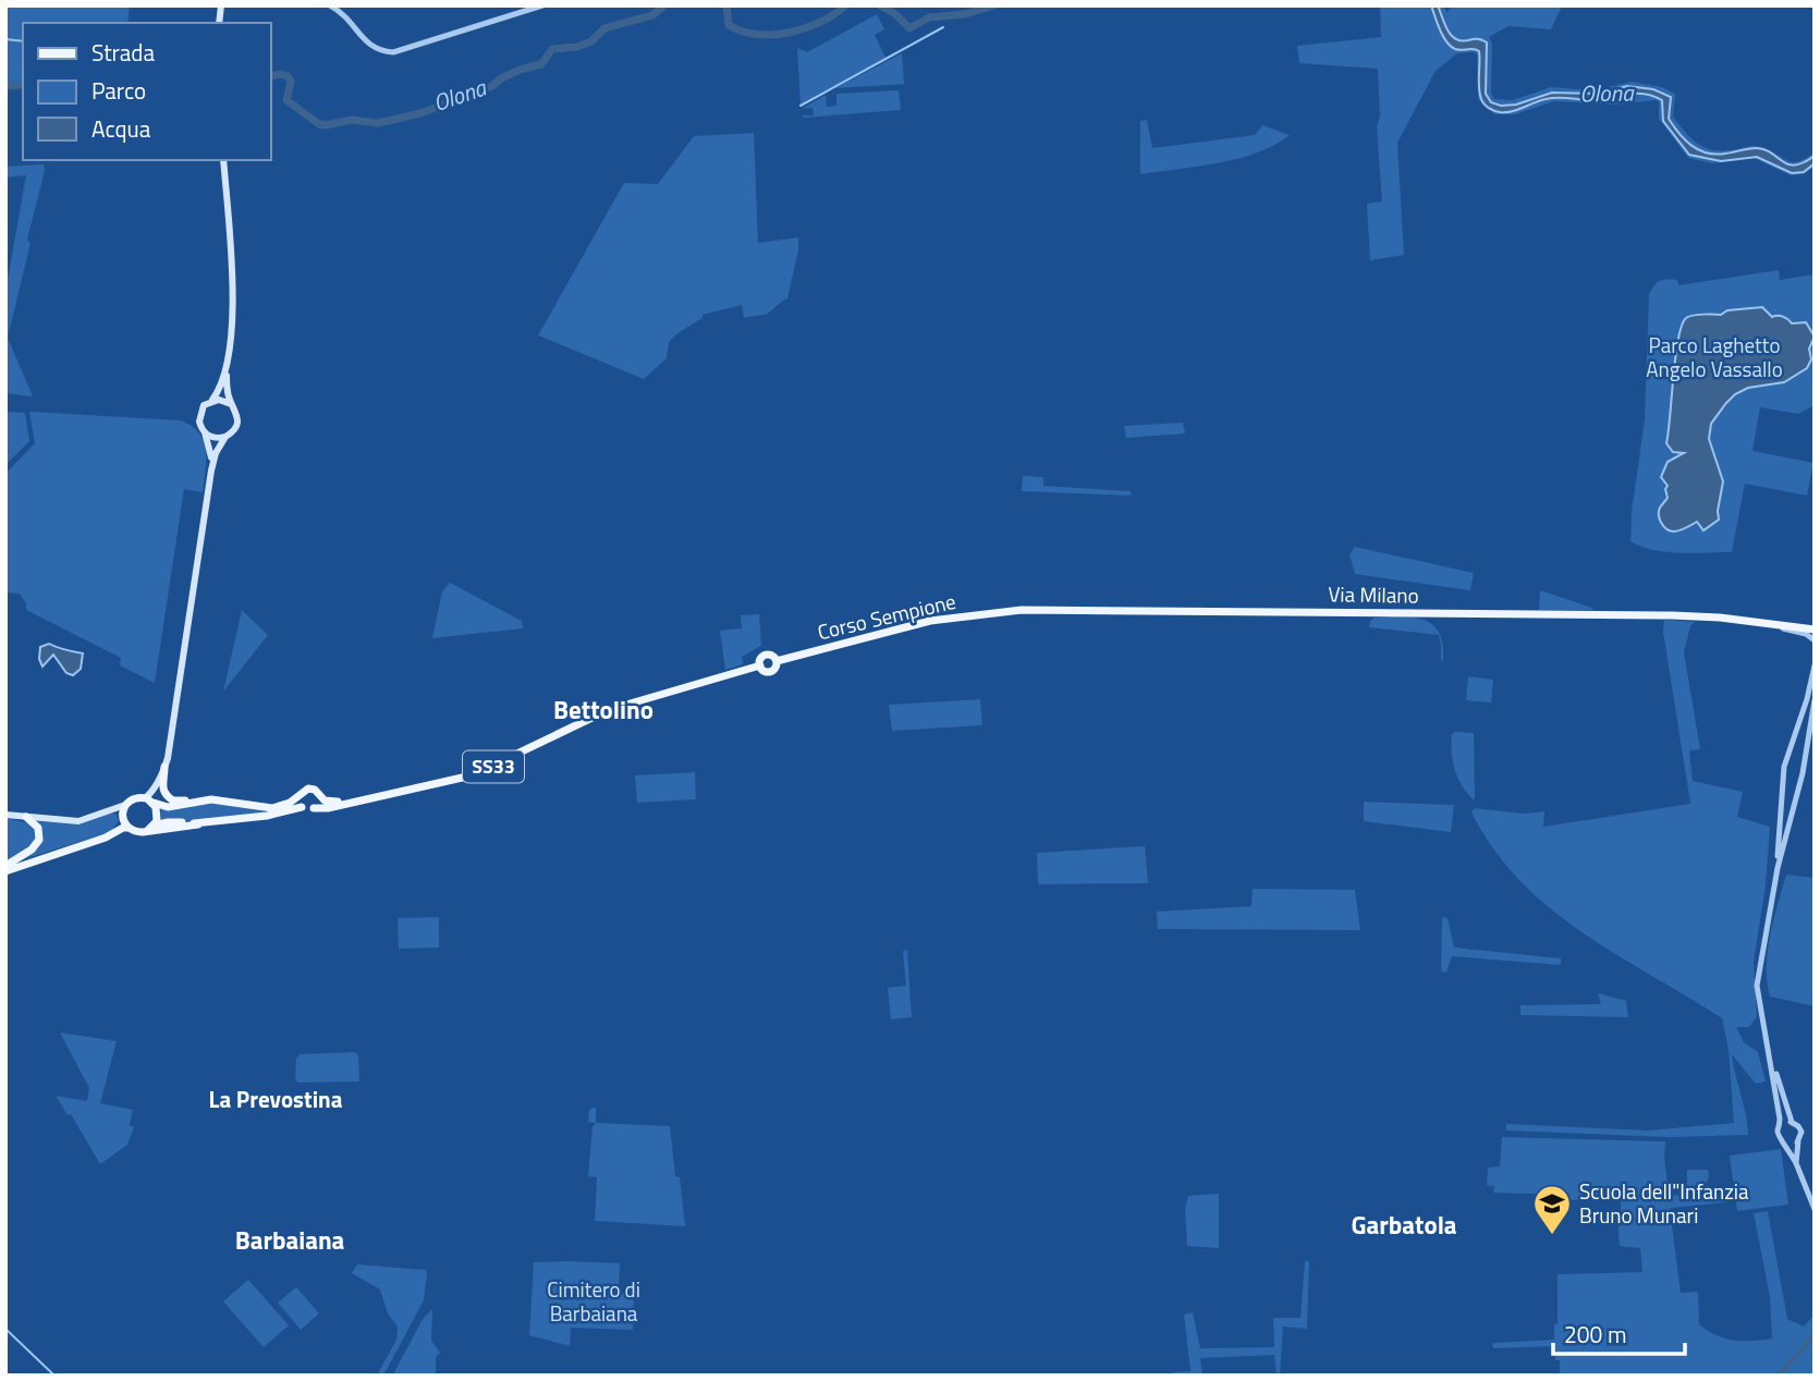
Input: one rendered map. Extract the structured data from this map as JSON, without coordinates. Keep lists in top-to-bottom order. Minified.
{"streets":{"main road":["Via Milano","Corso Sempione","SS33"]},"crossings":[["Via Milano","Corso Sempione"]],"districts":["Bettolino","La Prevostina","Garbatola","Barbaiana"],"water":["Olona"],"parks":["Parco Laghetto Angelo Vassallo","Cimitero di Barbaiana"],"places":{"school or university":["Scuola dell\"Infanzia Bruno Munari"]},"legend":["Strada","Parco","Acqua"],"scale_bar":"200 m"}
